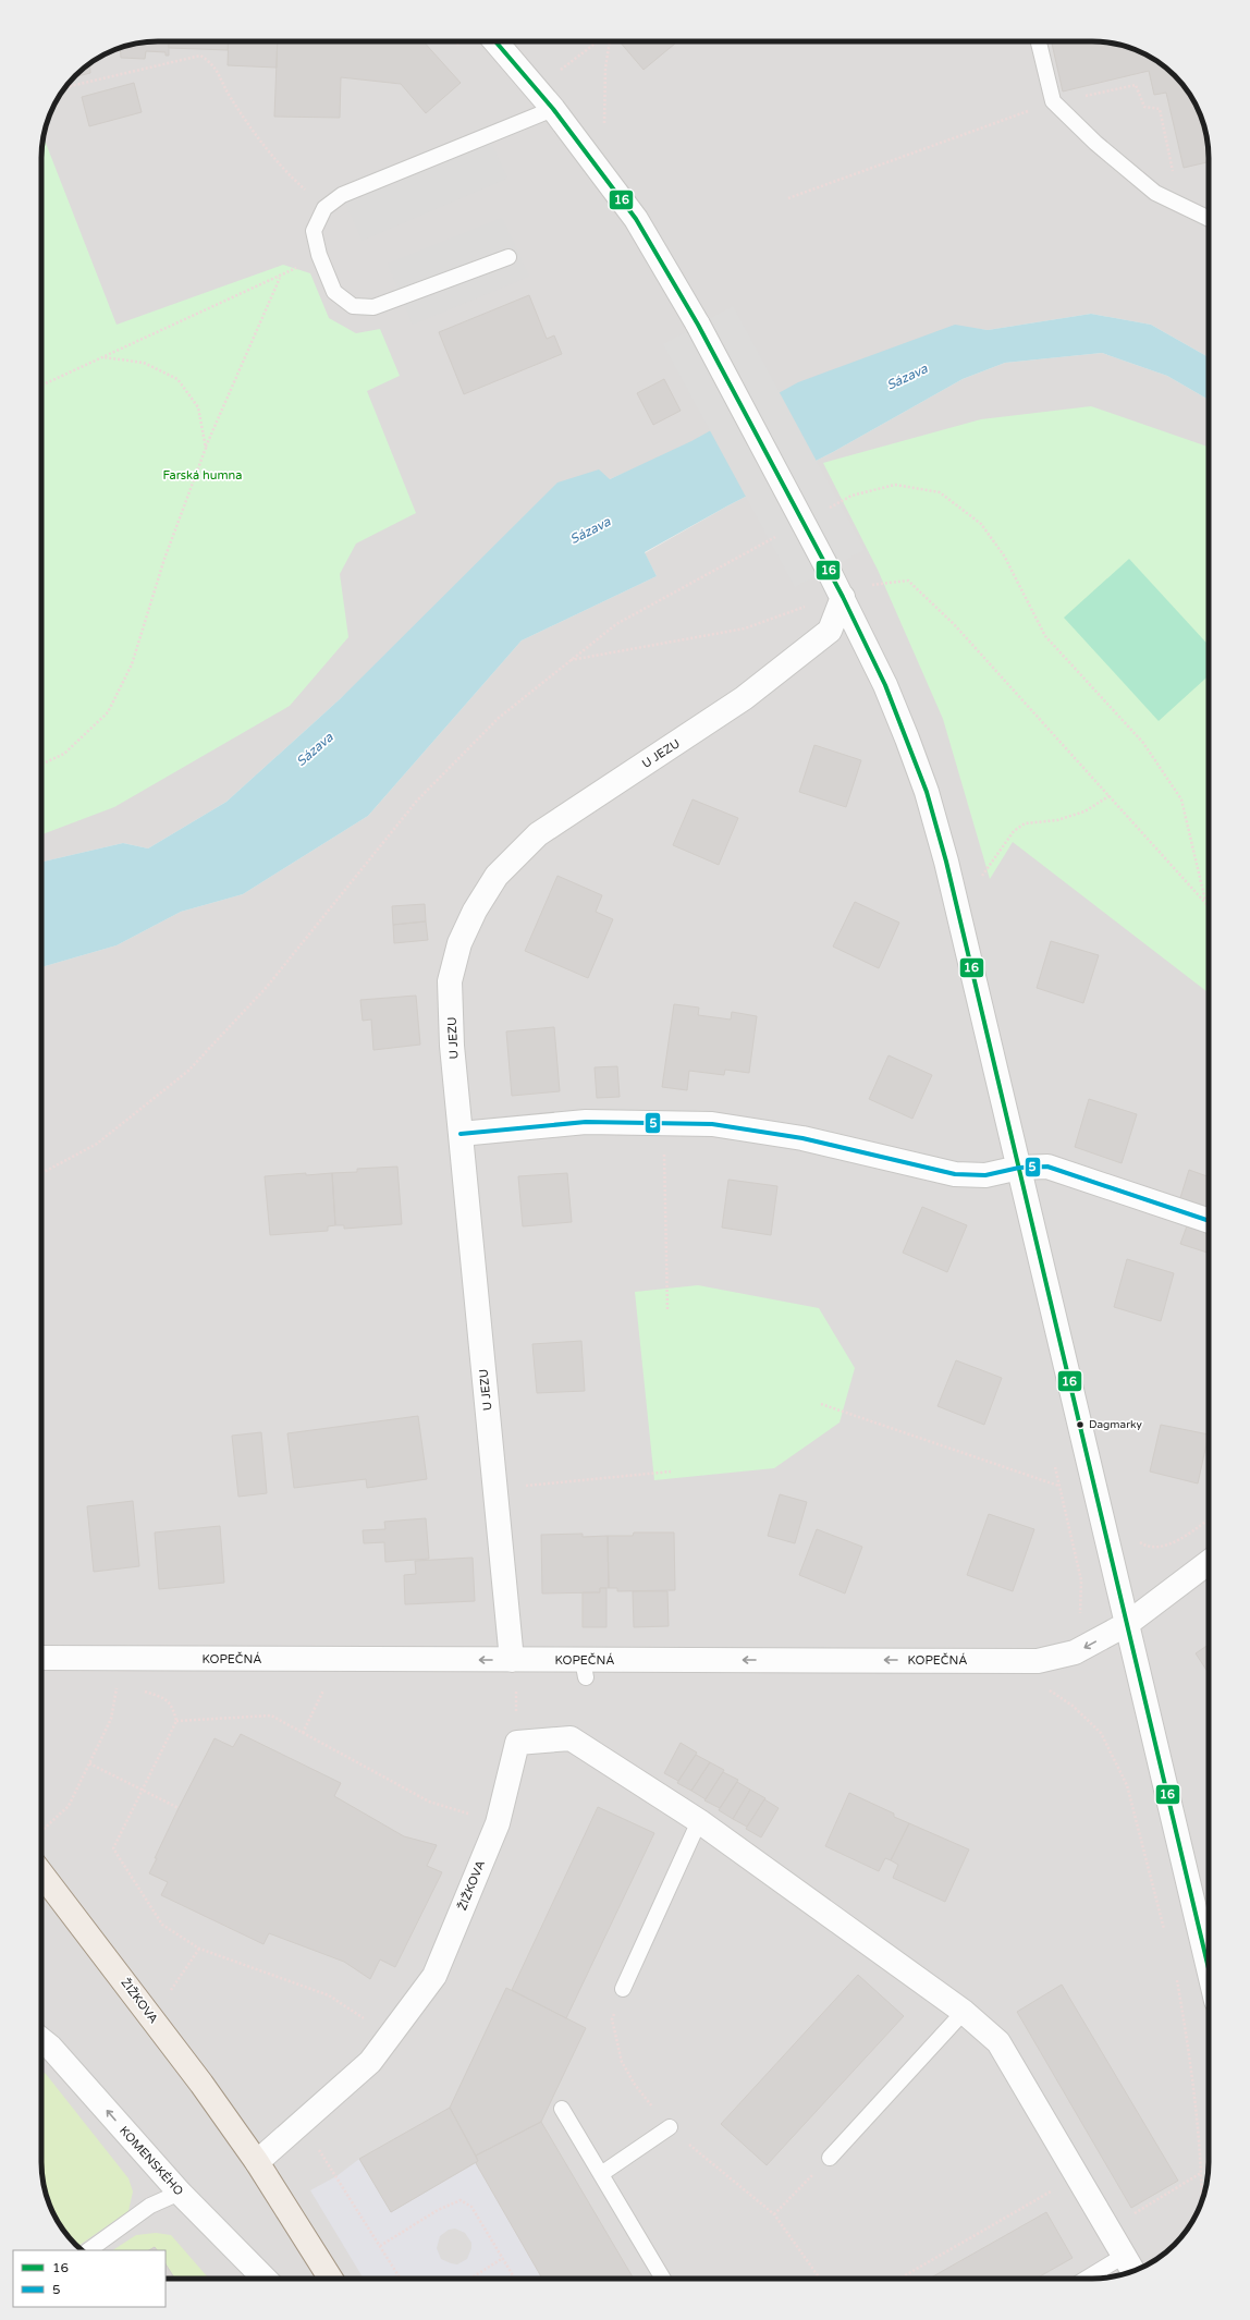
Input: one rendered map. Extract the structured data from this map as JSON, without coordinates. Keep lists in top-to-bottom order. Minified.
{"streets":{"main road":["ŽIŽKOVA"],"street":["U JEZU","KOPEČNÁ","KOMENSKÉHO"]},"crossings":[["U JEZU","KOPEČNÁ"]],"one_way":["KOPEČNÁ","KOMENSKÉHO"],"water":["Sázava"],"parks":["Farská humna"],"places":["Dagmarky"],"lines":["transit line 16","transit line 5"],"legend":["16","5"]}
